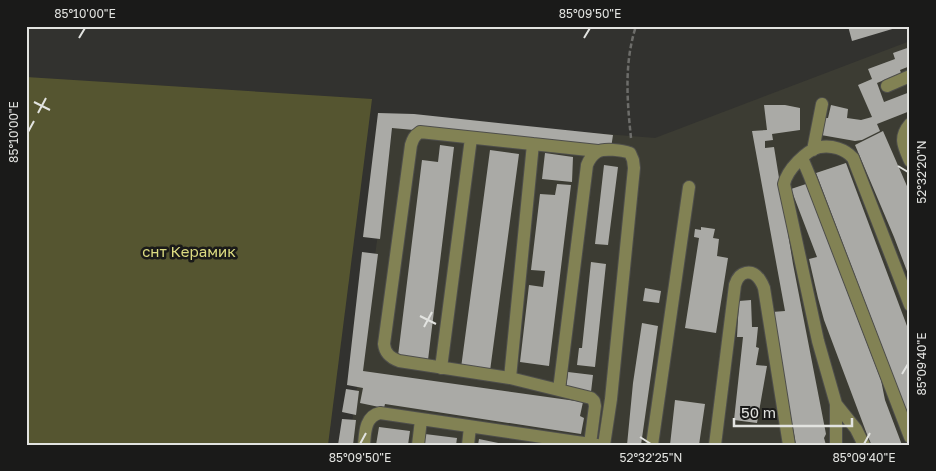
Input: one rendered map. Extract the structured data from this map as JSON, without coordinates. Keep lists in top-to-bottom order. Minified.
{"parks":["снт Керамик"],"scale_bar":"50 m","coordinates":["85°10'00\"E","85°09'50\"E","52°32'20\"N","85°09'40\"E","52°32'25\"N"]}
